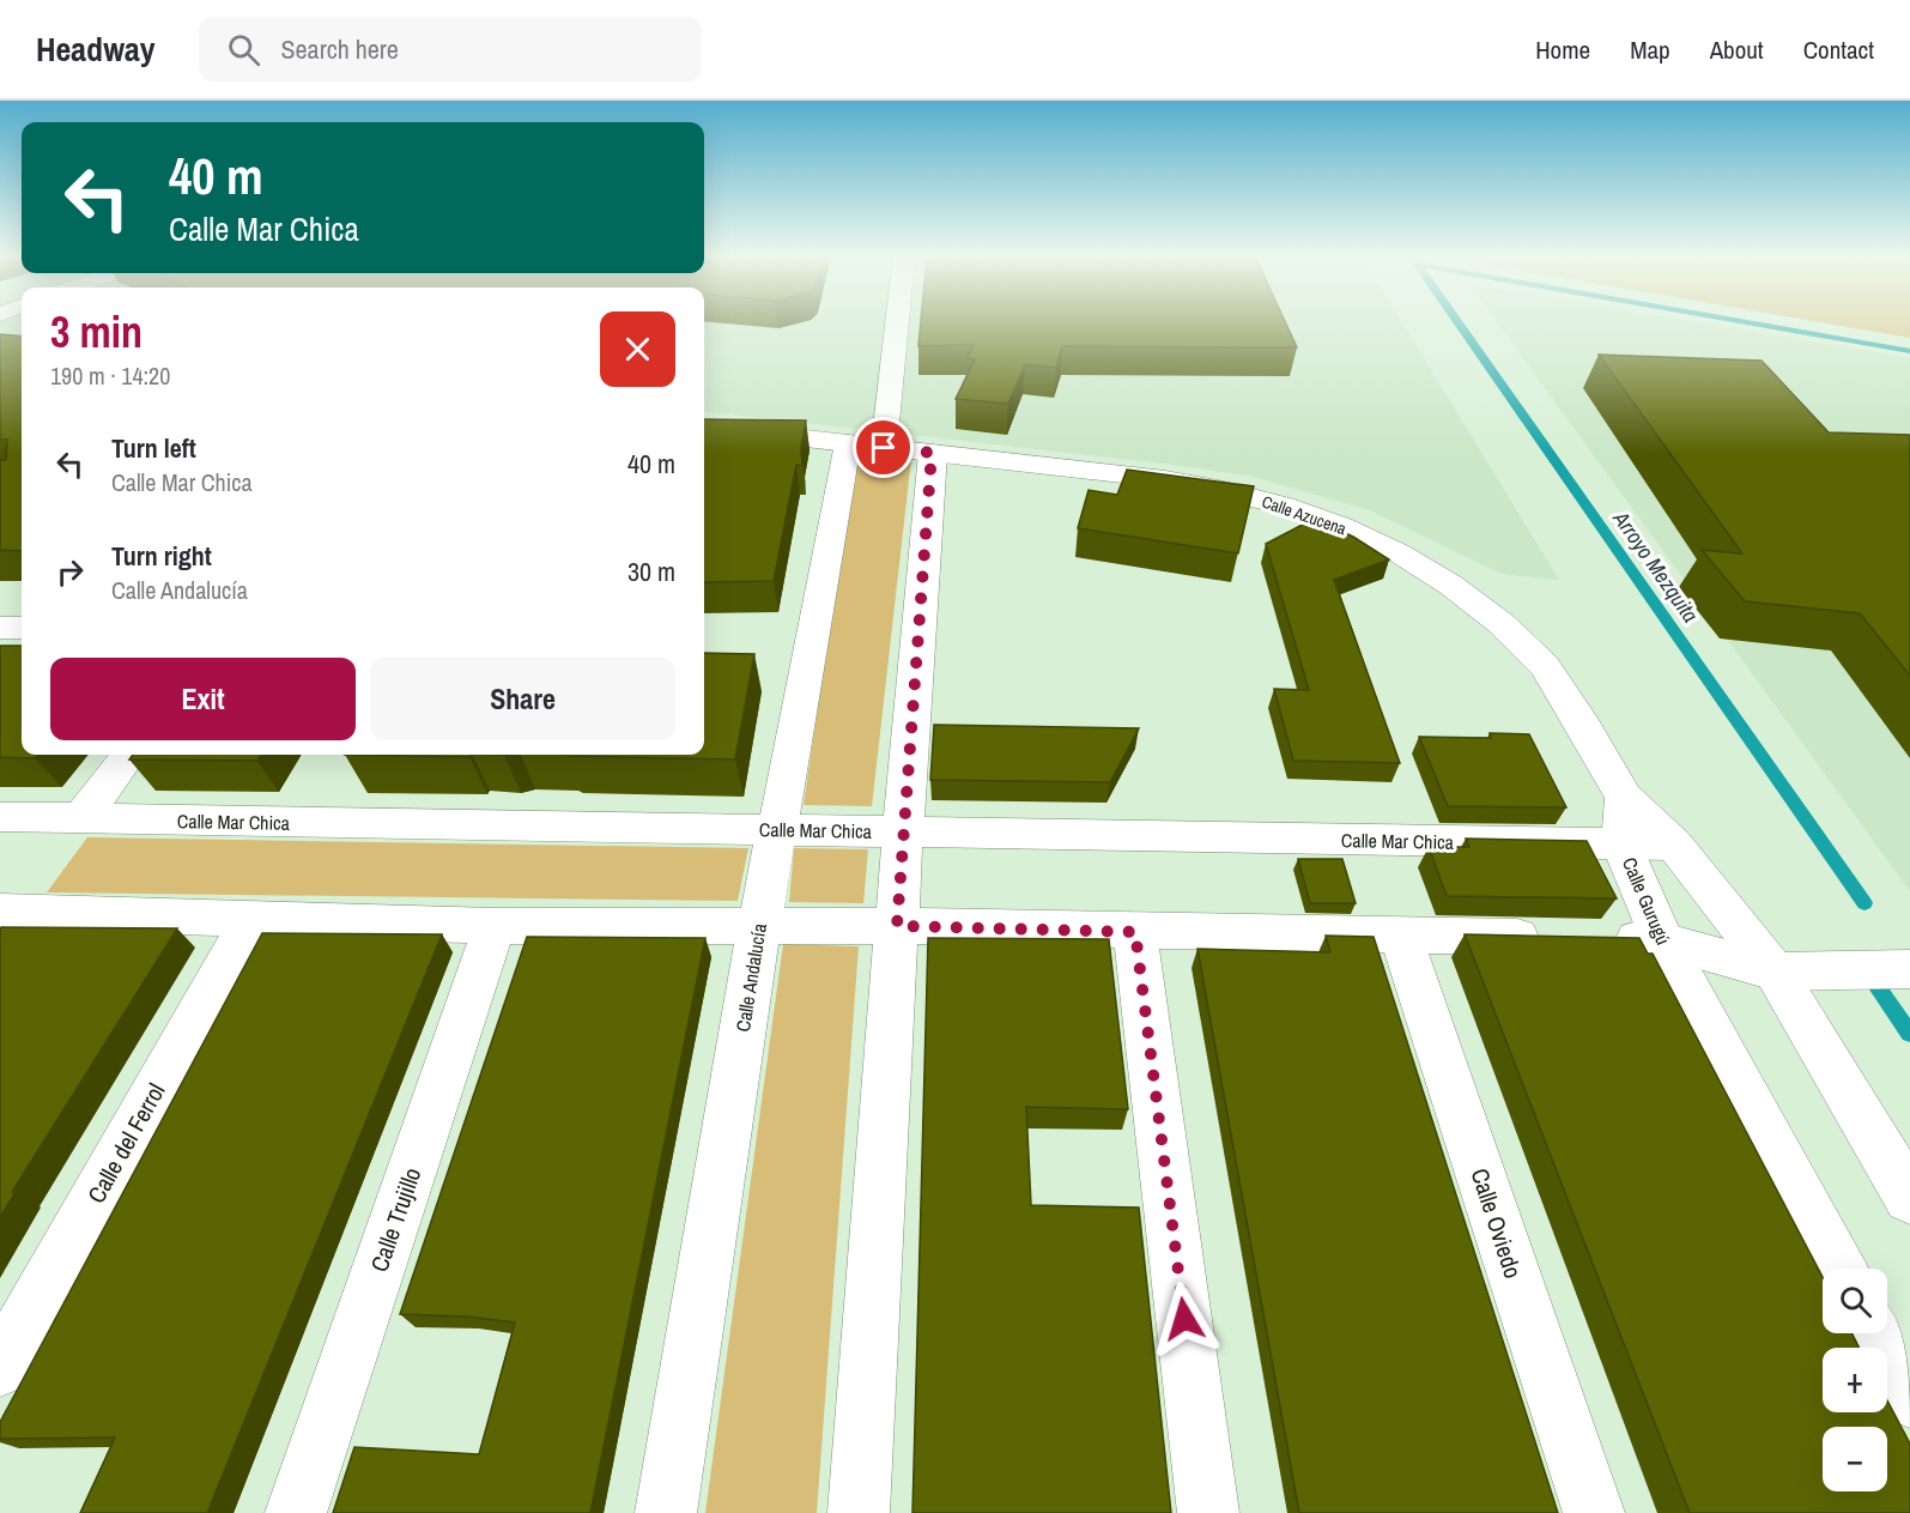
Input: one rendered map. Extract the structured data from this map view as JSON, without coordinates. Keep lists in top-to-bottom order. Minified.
{"streets":{"street":["Calle Azucena","Calle Mar Chica","Calle Gurugú","Calle Andalucía","Calle del Ferrol","Calle Trujillo","Calle Oviedo"]},"crossings":[["Calle Azucena","Calle Gurugú"],["Calle Azucena","Calle Andalucía"],["Calle Mar Chica","Calle Gurugú"],["Calle Mar Chica","Calle Andalucía"]],"water":["Arroyo Mezquita"],"page":{"header":"Headway","search":"Search here","nav":["Home","Map","About","Contact"],"turn":["40 m","Calle Mar Chica"],"heading":["3 min","190 m · 14:20"],"list":[{"name":"Turn left","note":"Calle Mar Chica","value":"40 m"},{"name":"Turn right","note":"Calle Andalucía","value":"30 m"}],"buttons":["Exit","Share"],"map_buttons":["+","−"]}}
